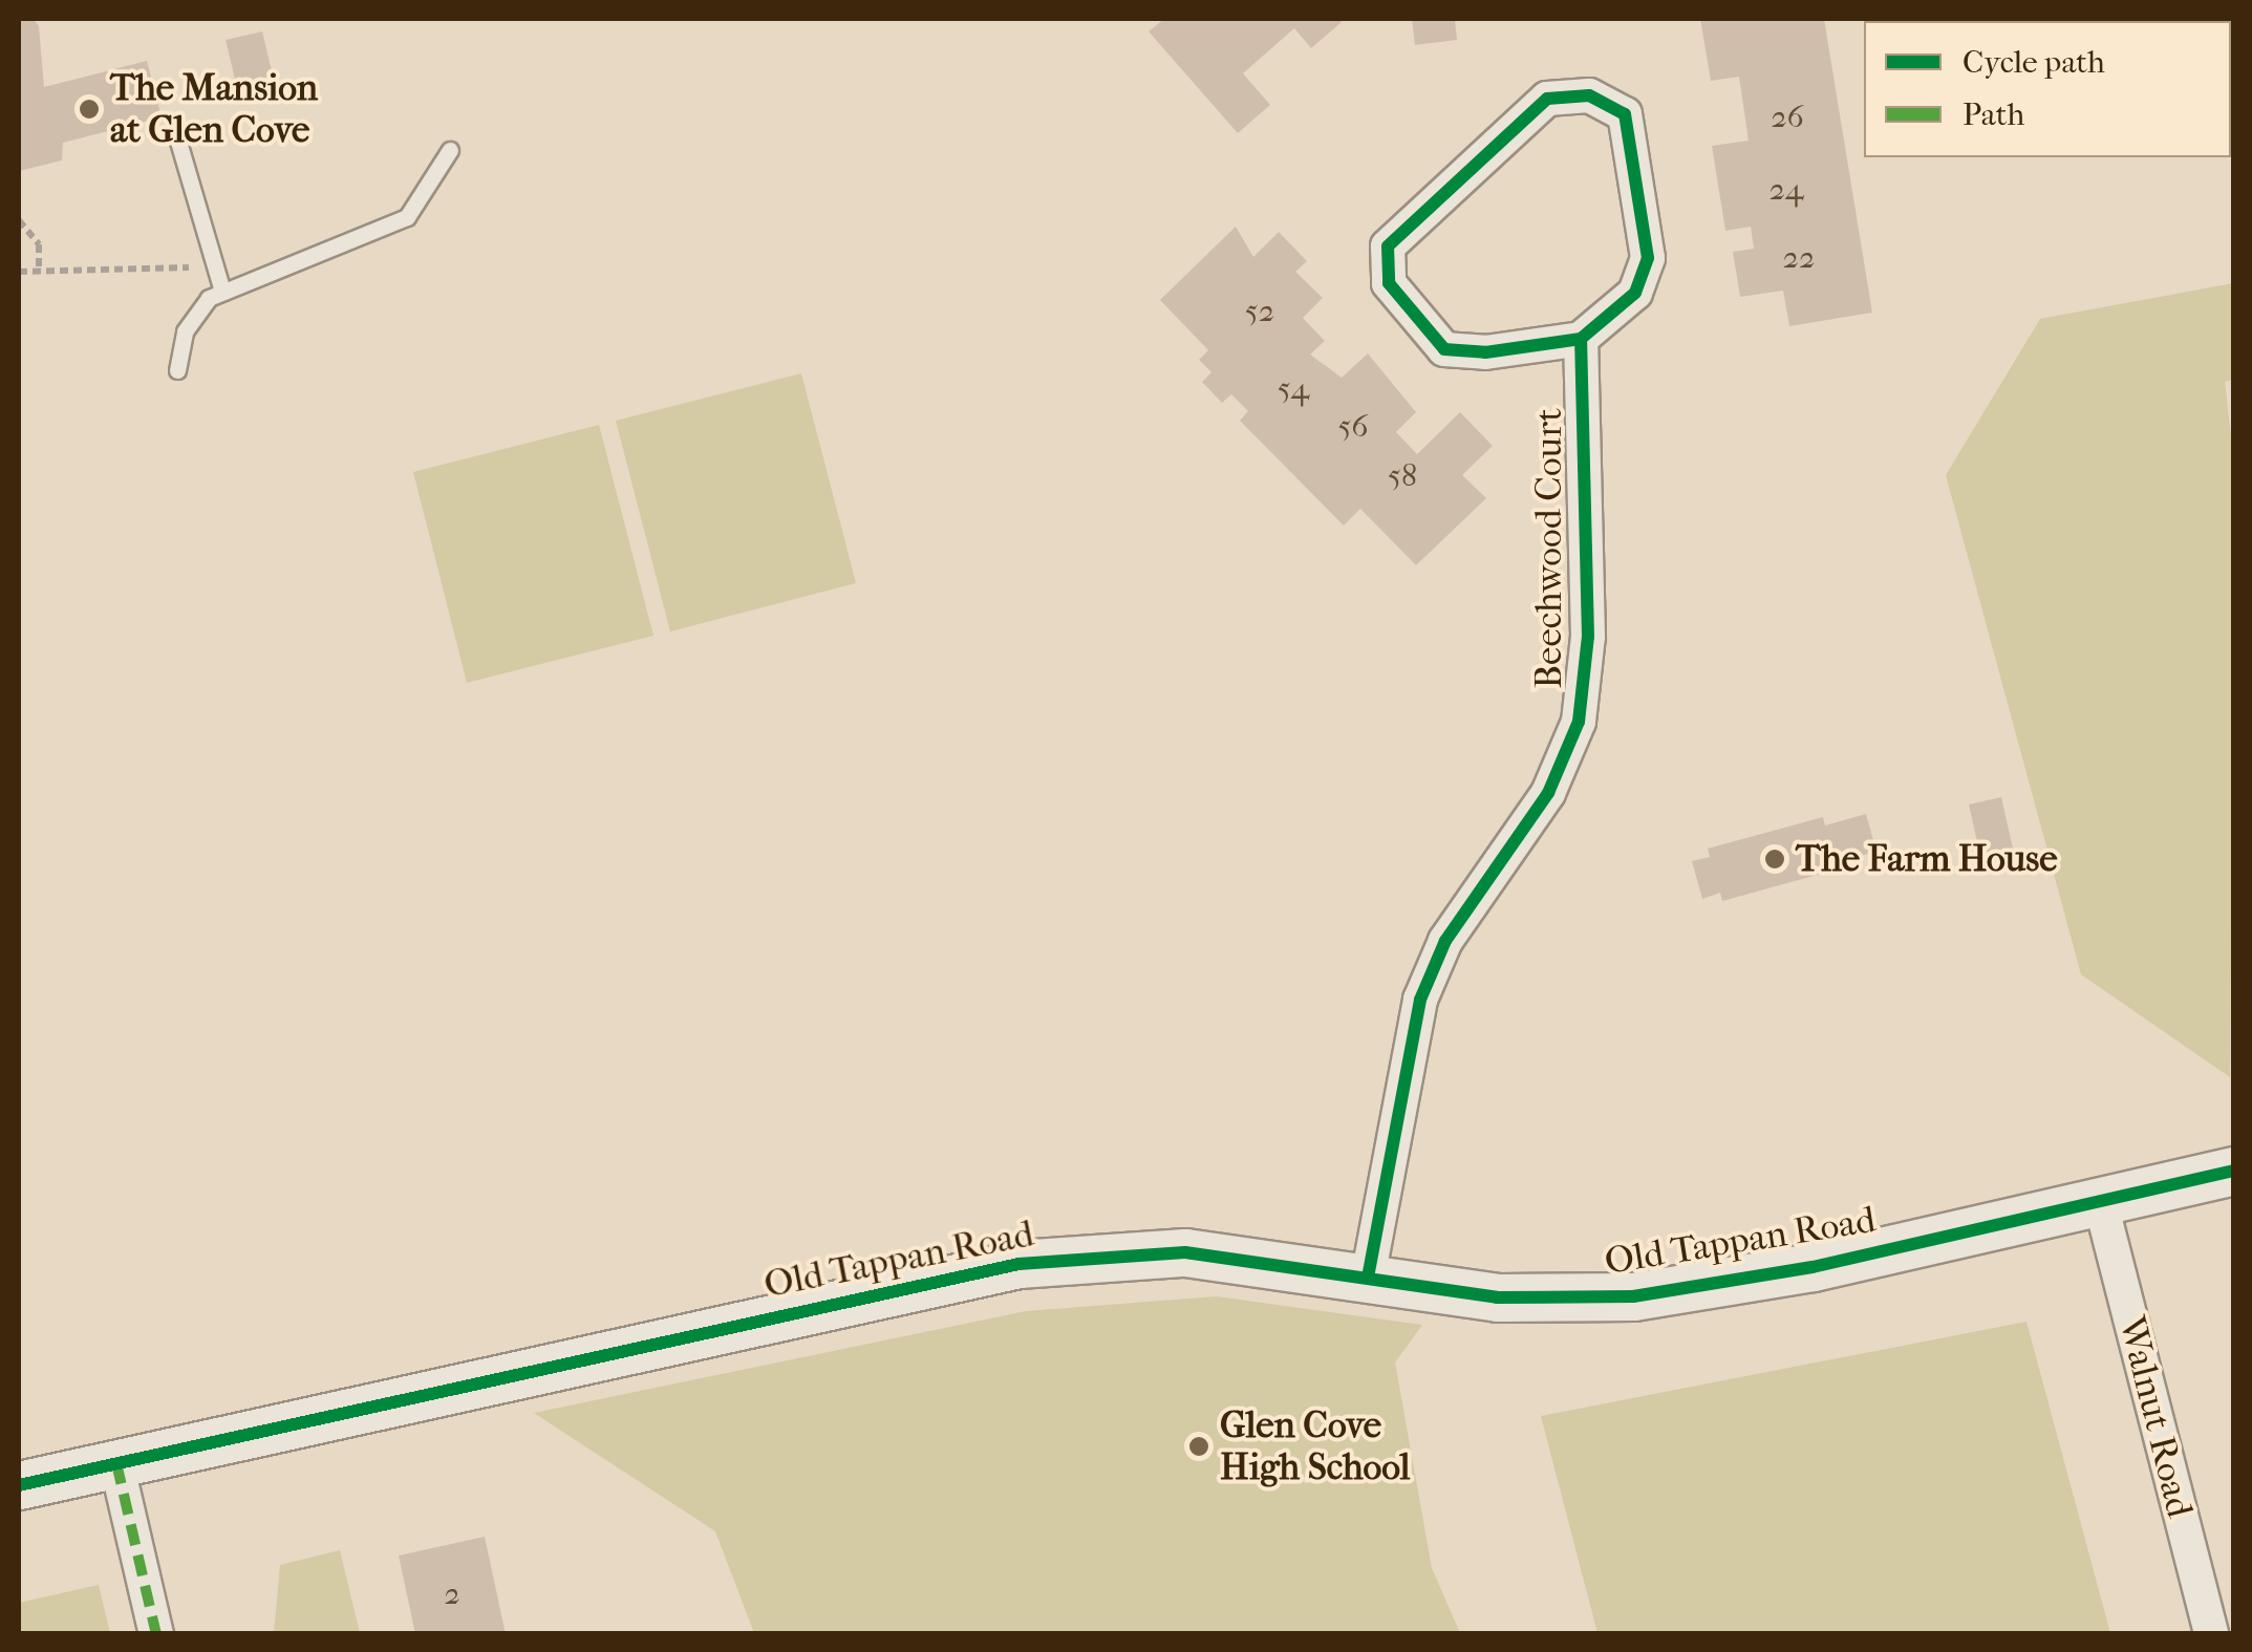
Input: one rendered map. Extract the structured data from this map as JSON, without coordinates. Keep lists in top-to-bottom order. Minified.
{"streets":{"street":["Beechwood Court","Old Tappan Road","Walnut Road"]},"crossings":[["Beechwood Court","Old Tappan Road"],["Old Tappan Road","Walnut Road"]],"places":["The Mansion at Glen Cove","The Farm House","Glen Cove High School"],"house_numbers":["26","24","22","52","54","56","58","2"],"legend":["Cycle path","Path"]}
